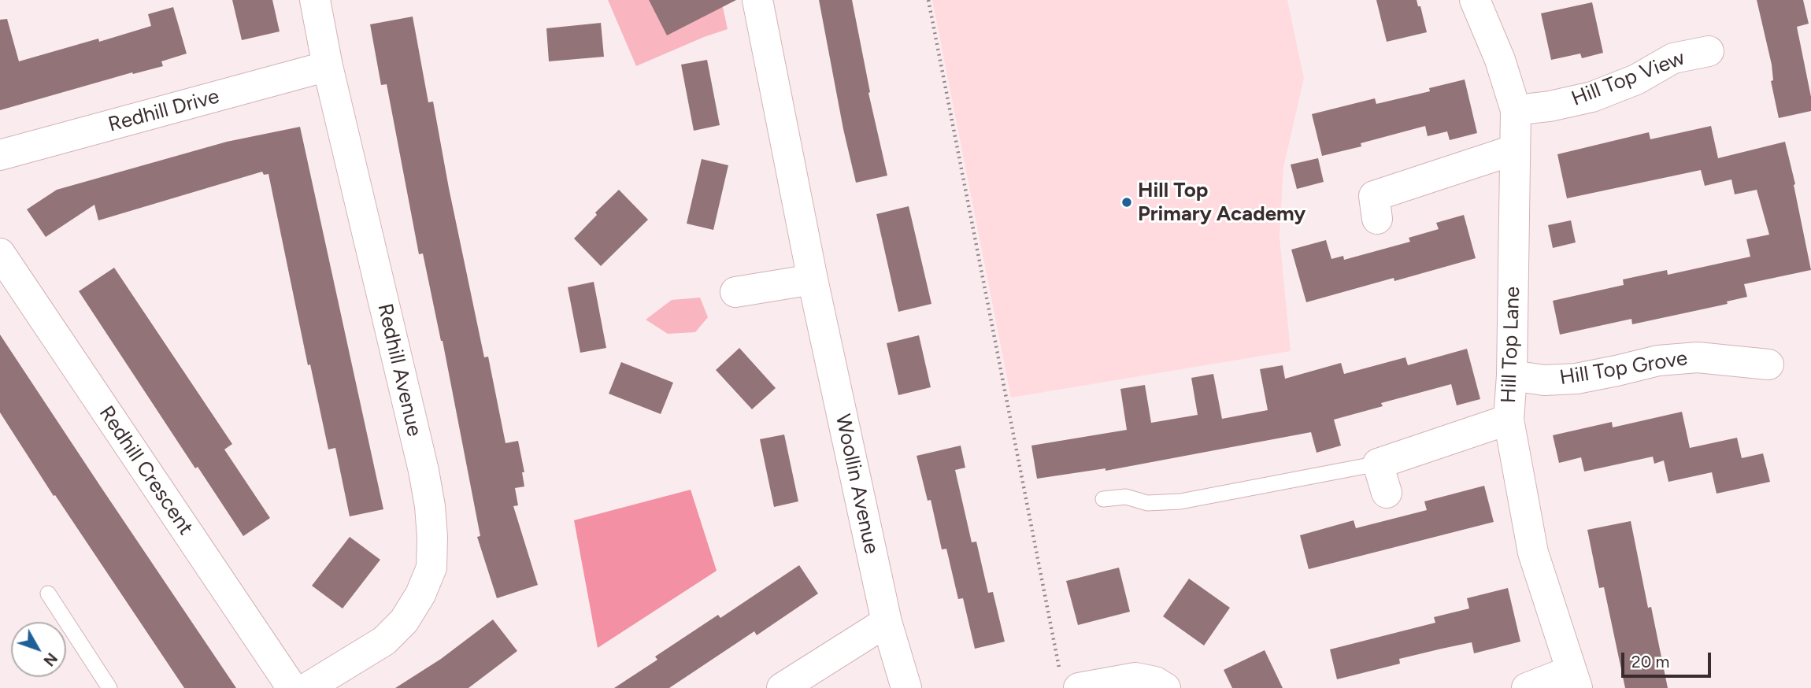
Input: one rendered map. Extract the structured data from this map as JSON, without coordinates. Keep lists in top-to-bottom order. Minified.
{"streets":{"street":["Hill Top View","Redhill Drive","Hill Top Lane","Hill Top Grove","Redhill Avenue","Redhill Crescent","Woollin Avenue"]},"crossings":[["Hill Top View","Hill Top Lane"],["Redhill Drive","Redhill Avenue"],["Hill Top Lane","Hill Top Grove"]],"places":["Hill Top Primary Academy"],"scale_bar":"20 m","north":"bottom right"}
